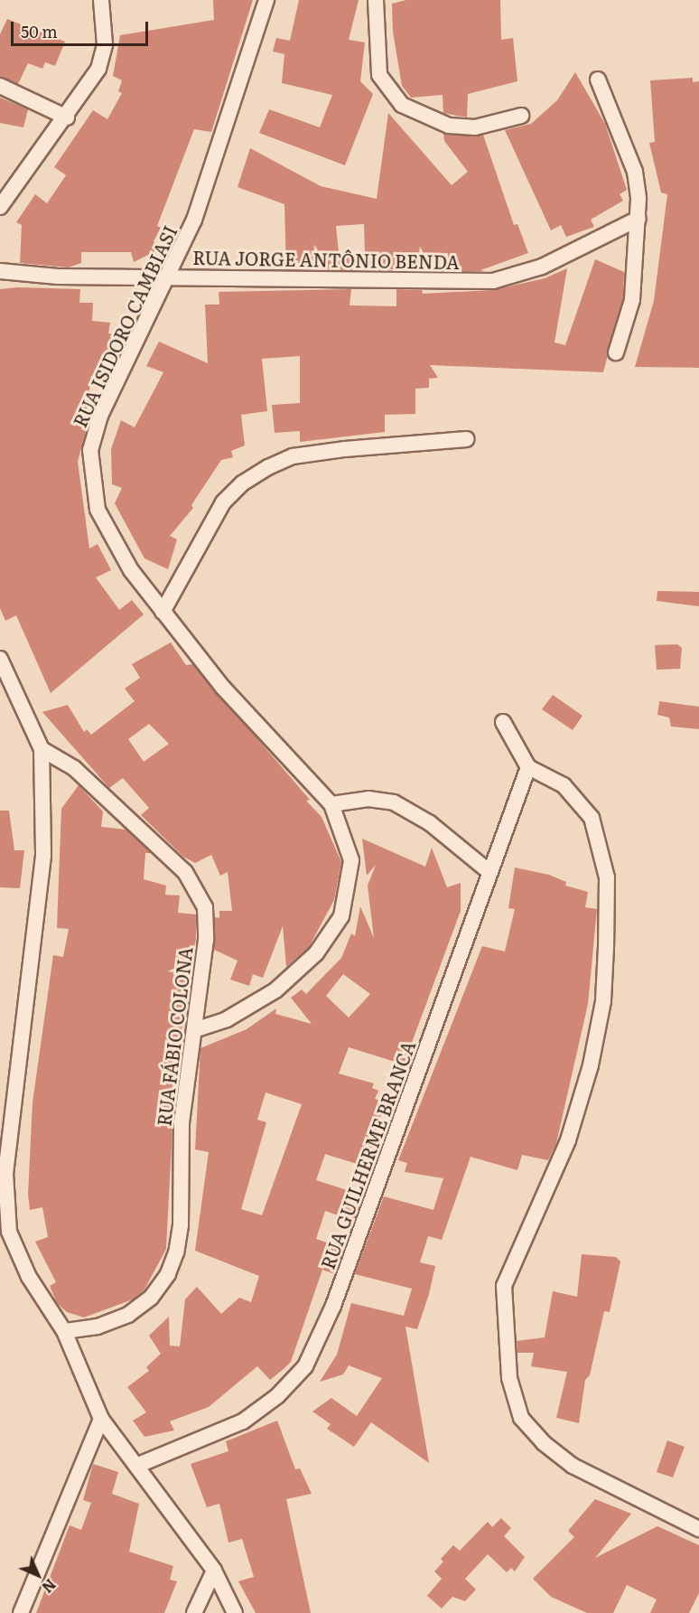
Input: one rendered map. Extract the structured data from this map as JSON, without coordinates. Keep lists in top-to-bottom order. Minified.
{"streets":{"street":["RUA JORGE ANTÔNIO BENDA","RUA ISIDORO CAMBIASI","RUA FÁBIO COLONA","RUA GUILHERME BRANCA"]},"crossings":[["RUA JORGE ANTÔNIO BENDA","RUA ISIDORO CAMBIASI"]],"scale_bar":"50 m","north":"bottom right"}
